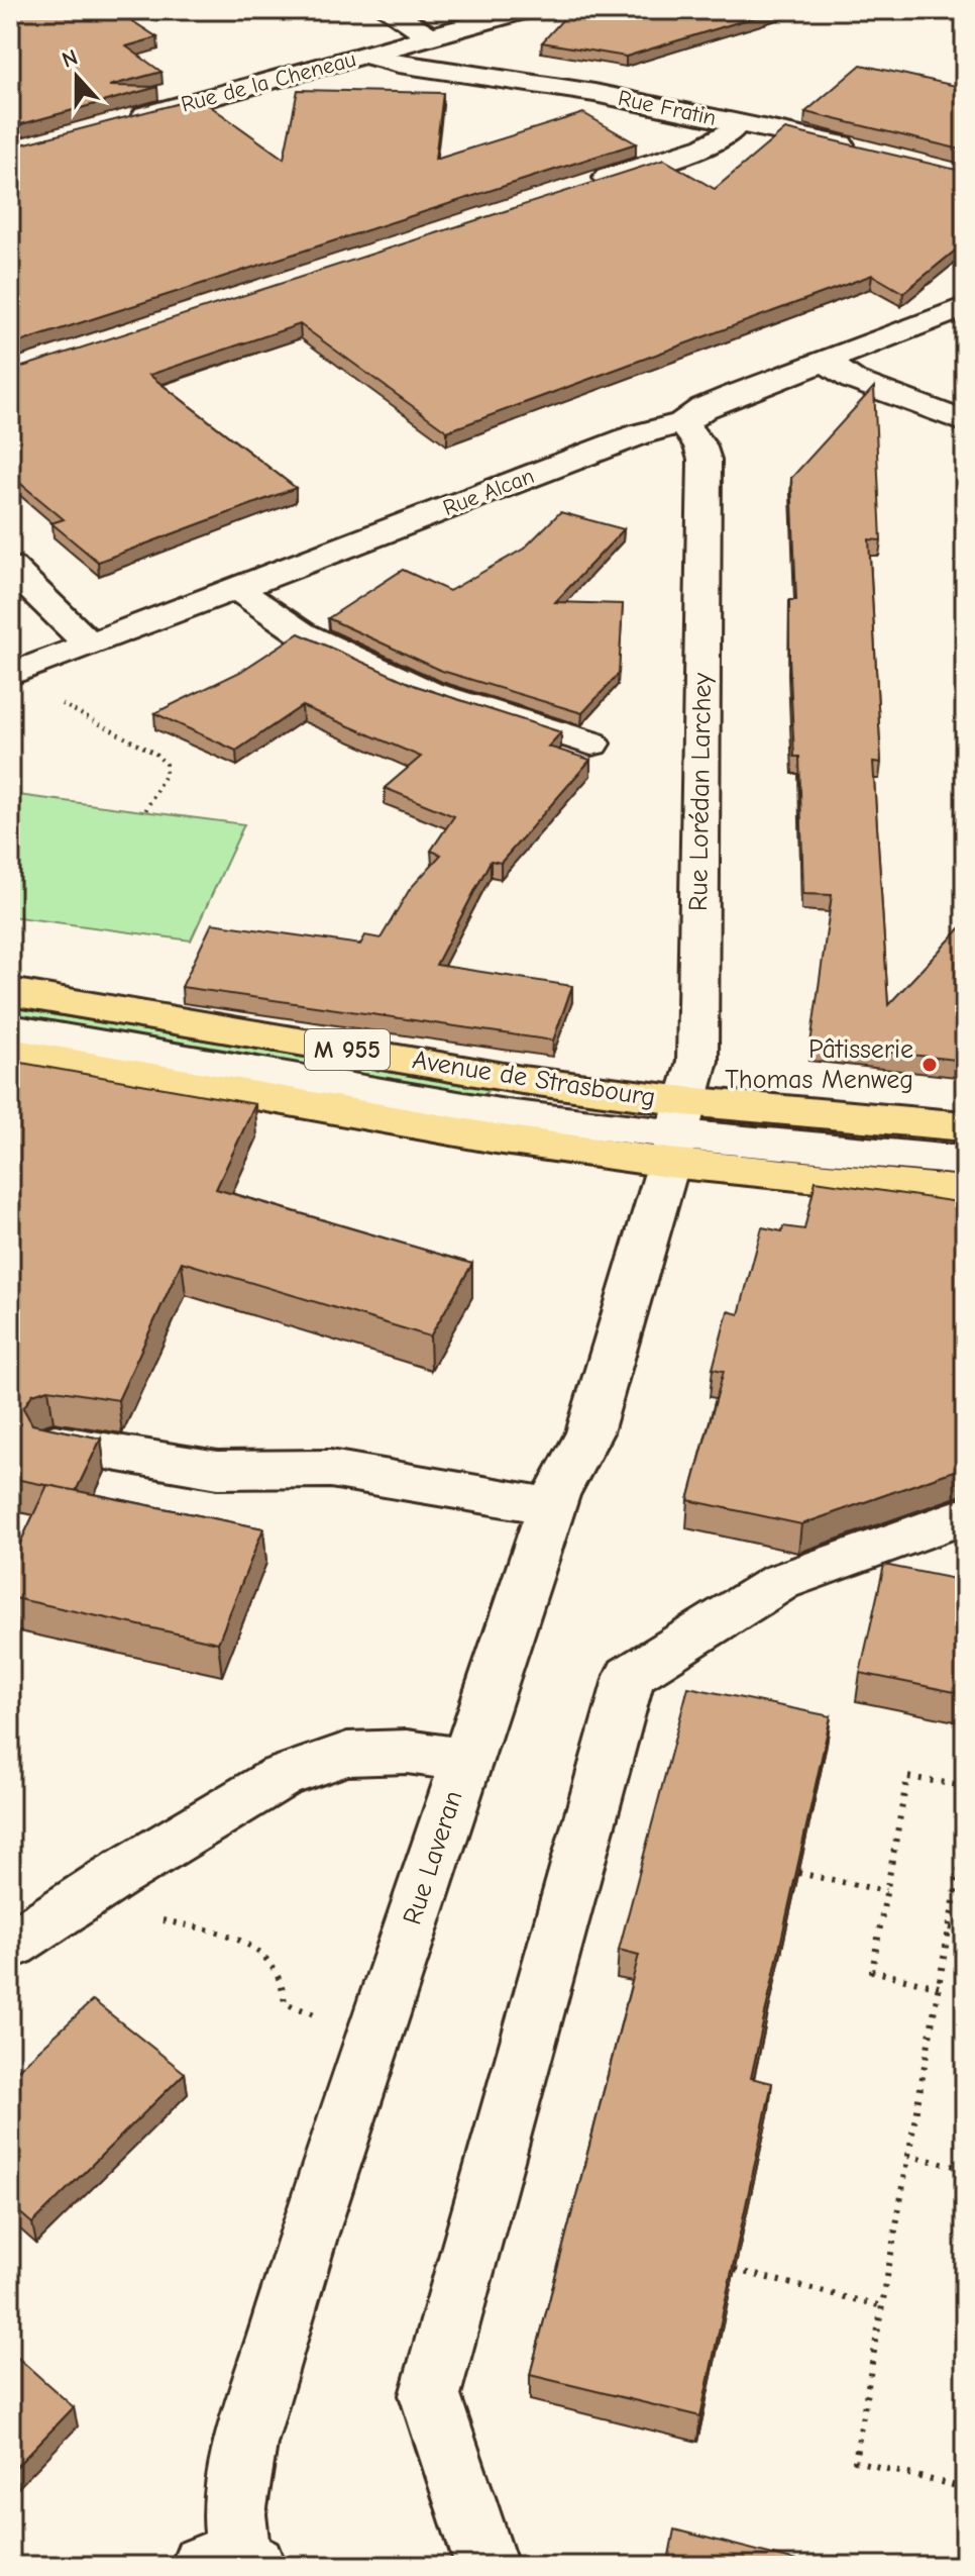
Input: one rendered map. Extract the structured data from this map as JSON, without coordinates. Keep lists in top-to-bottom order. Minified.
{"streets":{"main road":["M 955","Avenue de Strasbourg"],"street":["Rue de la Cheneau","Rue Fratin","Rue Alcan","Rue Lorédan Larchey","Rue Laveran"]},"crossings":[["Rue de la Cheneau","Rue Fratin"],["Rue Alcan","Rue Lorédan Larchey"],["Rue Lorédan Larchey","Avenue de Strasbourg"],["Rue Lorédan Larchey","Rue Laveran"],["Avenue de Strasbourg","Rue Laveran"]],"places":["Pâtisserie Thomas Menweg"],"north":"top"}
